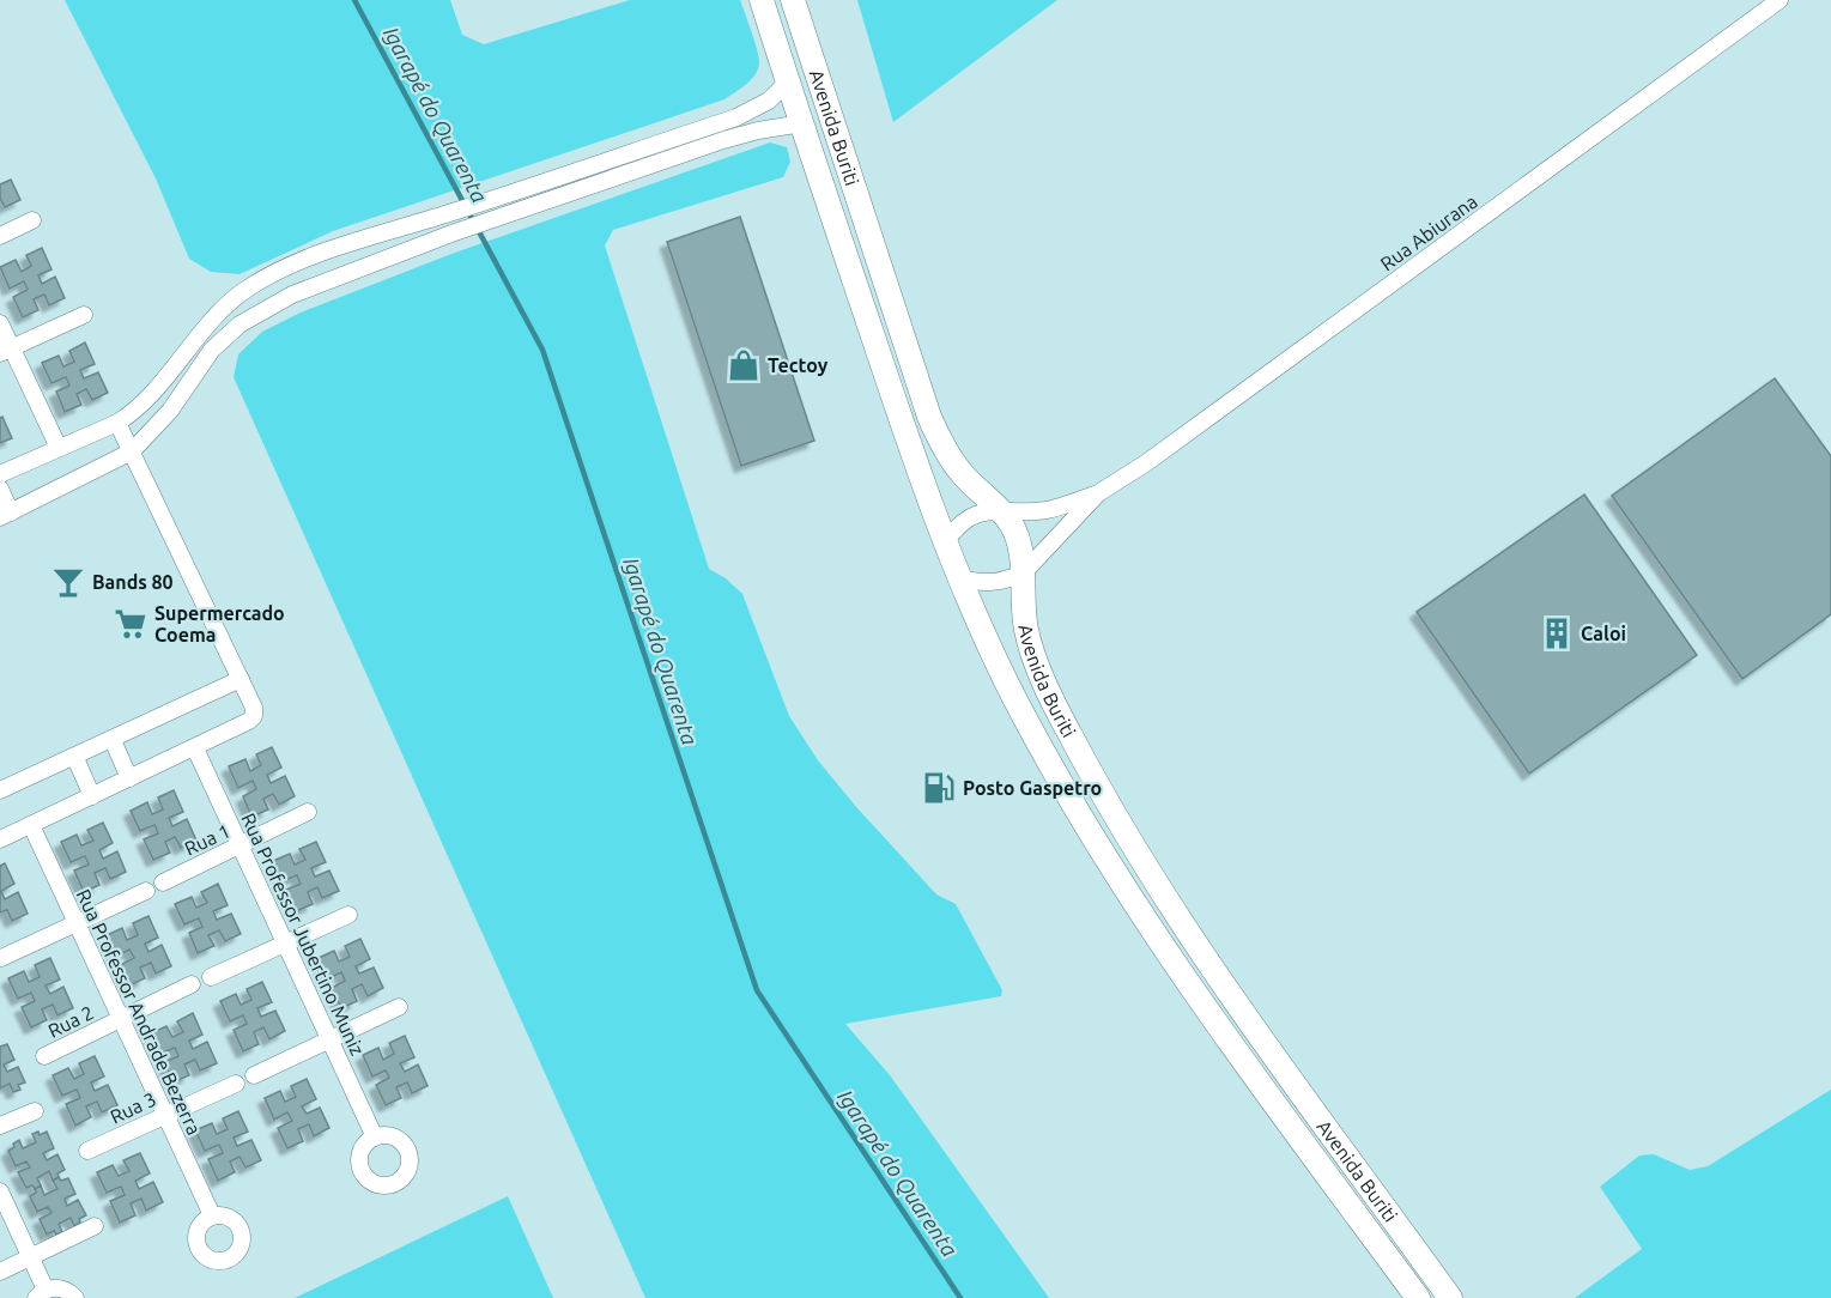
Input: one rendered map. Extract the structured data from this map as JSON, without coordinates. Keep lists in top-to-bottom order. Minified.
{"streets":{"main road":["Avenida Buriti"],"street":["Rua Abiurana","Rua 1","Rua Professor Jubertino Muniz","Rua Professor Andrade Bezerra","Rua 2","Rua 3"]},"crossings":[["Avenida Buriti","Rua Abiurana"],["Rua 1","Rua Professor Jubertino Muniz"],["Rua Professor Andrade Bezerra","Rua 2"],["Rua Professor Andrade Bezerra","Rua 3"]],"water":["Igarapé do Quarenta"],"places":{"shop":["Tectoy"],"bar":["Bands 80"],"supermarket":["Supermercado Coema"],"building":["Caloi"],"fuel station":["Posto Gaspetro"]}}
